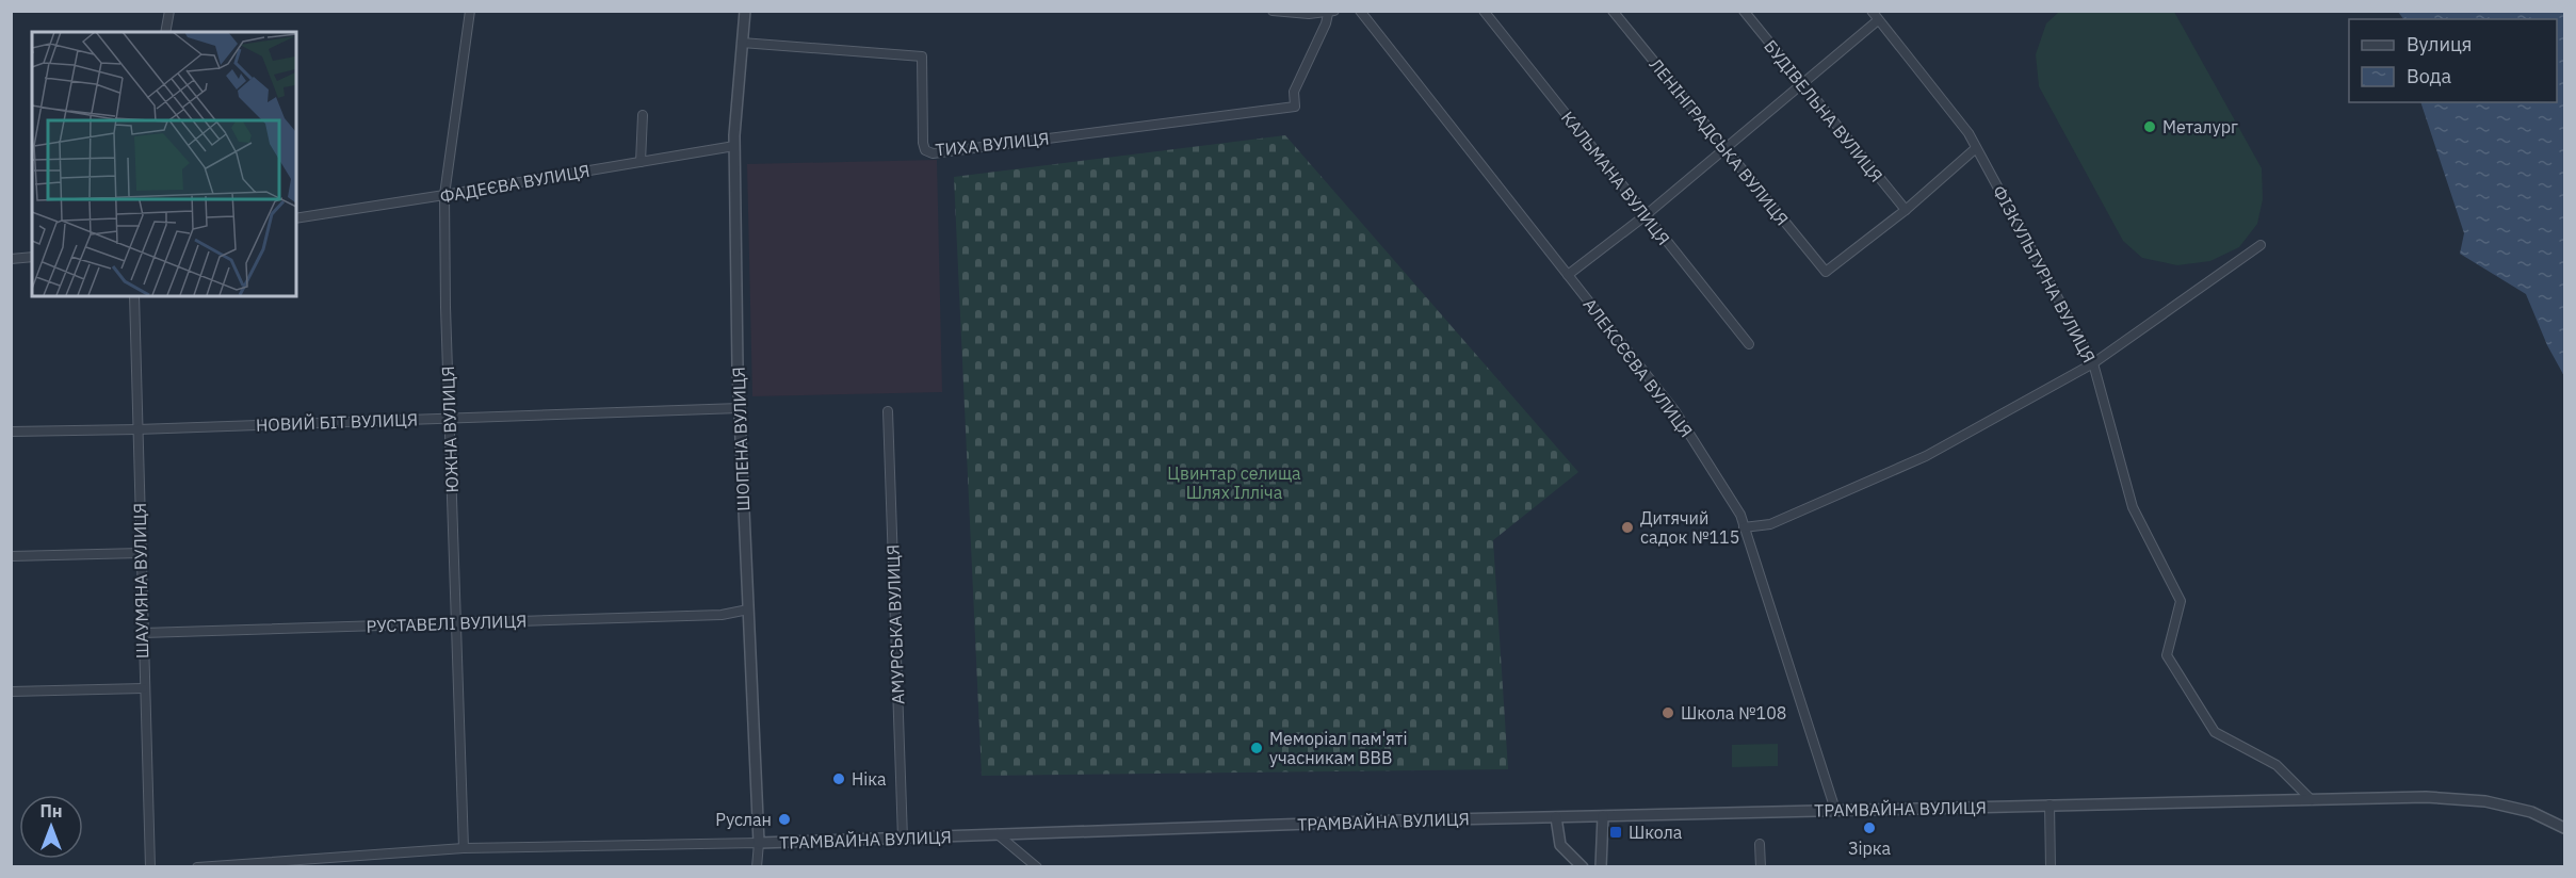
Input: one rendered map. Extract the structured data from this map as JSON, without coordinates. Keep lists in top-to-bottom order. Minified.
{"streets":{"street":["БУДІВЕЛЬНА ВУЛИЦЯ","ЛЕНІНГРАДСЬКА ВУЛИЦЯ","ТИХА ВУЛИЦЯ","КАЛЬМАНА ВУЛИЦЯ","ФАДЕЄВА ВУЛИЦЯ","ФIЗКУЛЬТУРНА ВУЛИЦЯ","АЛЕКСЄЄВА ВУЛИЦЯ","НОВИЙ БІТ ВУЛИЦЯ","ЮЖНА ВУЛИЦЯ","ШОПЕНА ВУЛИЦЯ","ШАУМЯНА ВУЛИЦЯ","РУСТАВЕЛІ ВУЛИЦЯ","АМУРСЬКА ВУЛИЦЯ","ТРАМВАЙНА ВУЛИЦЯ"]},"crossings":[["БУДІВЕЛЬНА ВУЛИЦЯ","ЛЕНІНГРАДСЬКА ВУЛИЦЯ"],["ТИХА ВУЛИЦЯ","ШОПЕНА ВУЛИЦЯ"],["ФАДЕЄВА ВУЛИЦЯ","ЮЖНА ВУЛИЦЯ"],["ФАДЕЄВА ВУЛИЦЯ","ШОПЕНА ВУЛИЦЯ"],["ФIЗКУЛЬТУРНА ВУЛИЦЯ","ТРАМВАЙНА ВУЛИЦЯ"],["АЛЕКСЄЄВА ВУЛИЦЯ","ТРАМВАЙНА ВУЛИЦЯ"],["НОВИЙ БІТ ВУЛИЦЯ","ЮЖНА ВУЛИЦЯ"],["НОВИЙ БІТ ВУЛИЦЯ","ШОПЕНА ВУЛИЦЯ"],["НОВИЙ БІТ ВУЛИЦЯ","ШАУМЯНА ВУЛИЦЯ"],["ЮЖНА ВУЛИЦЯ","РУСТАВЕЛІ ВУЛИЦЯ"],["ЮЖНА ВУЛИЦЯ","ТРАМВАЙНА ВУЛИЦЯ"],["ШОПЕНА ВУЛИЦЯ","РУСТАВЕЛІ ВУЛИЦЯ"],["ШОПЕНА ВУЛИЦЯ","ТРАМВАЙНА ВУЛИЦЯ"],["ШАУМЯНА ВУЛИЦЯ","РУСТАВЕЛІ ВУЛИЦЯ"],["АМУРСЬКА ВУЛИЦЯ","ТРАМВАЙНА ВУЛИЦЯ"]],"parks":["Цвинтар селища Шлях Ілліча"],"places":{"other":["Металург","Дитячий садок №115","Школа №108","Меморіал пам'яті учасникам ВВВ","Ніка","Руслан","Зірка"],"transit":["Школа"]},"legend":["Вулиця","Вода"],"north":"top"}
